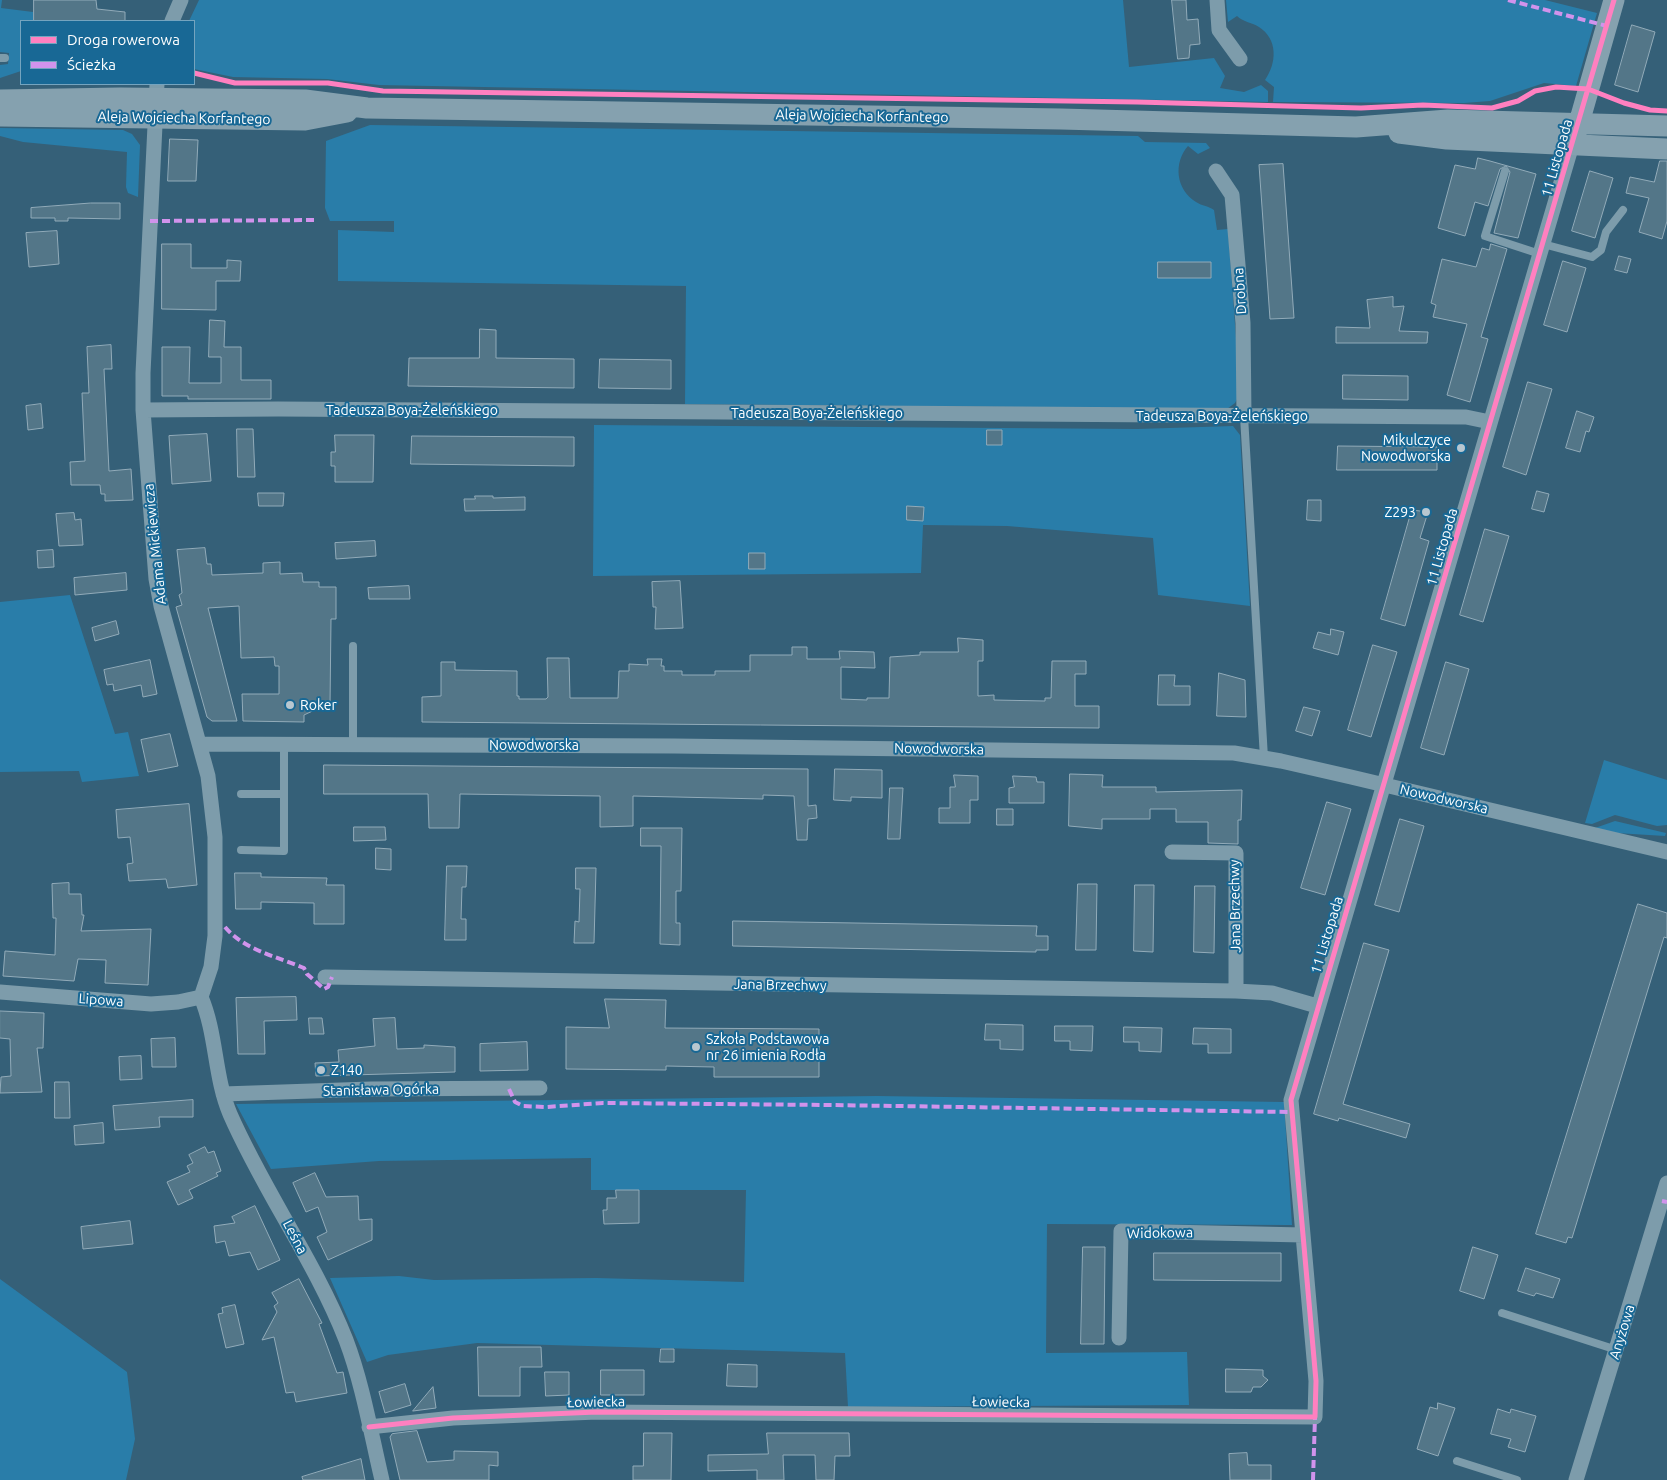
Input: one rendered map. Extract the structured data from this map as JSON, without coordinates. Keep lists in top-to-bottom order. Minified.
{"streets":{"main road":["Aleja Wojciecha Korfantego","11 Listopada"],"street":["Drobna","Tadeusza Boya-Żeleńskiego","Adama Mickiewicza","Nowodworska","Jana Brzechwy","Lipowa","Stanisława Ogórka","Widokowa","Leśna","Anyżowa","Łowiecka"]},"crossings":[["Aleja Wojciecha Korfantego","11 Listopada"],["Aleja Wojciecha Korfantego","Adama Mickiewicza"],["11 Listopada","Tadeusza Boya-Żeleńskiego"],["11 Listopada","Nowodworska"],["11 Listopada","Jana Brzechwy"],["11 Listopada","Łowiecka"],["Drobna","Tadeusza Boya-Żeleńskiego"],["Tadeusza Boya-Żeleńskiego","Adama Mickiewicza"],["Adama Mickiewicza","Nowodworska"],["Adama Mickiewicza","Lipowa"],["Adama Mickiewicza","Leśna"],["Lipowa","Leśna"],["Stanisława Ogórka","Leśna"],["Widokowa","Łowiecka"],["Leśna","Łowiecka"]],"places":["Mikulczyce Nowodworska","Z293","Roker","Szkoła Podstawowa nr 26 imienia Rodła","Z140"],"legend":["Droga rowerowa","Ścieżka"]}
